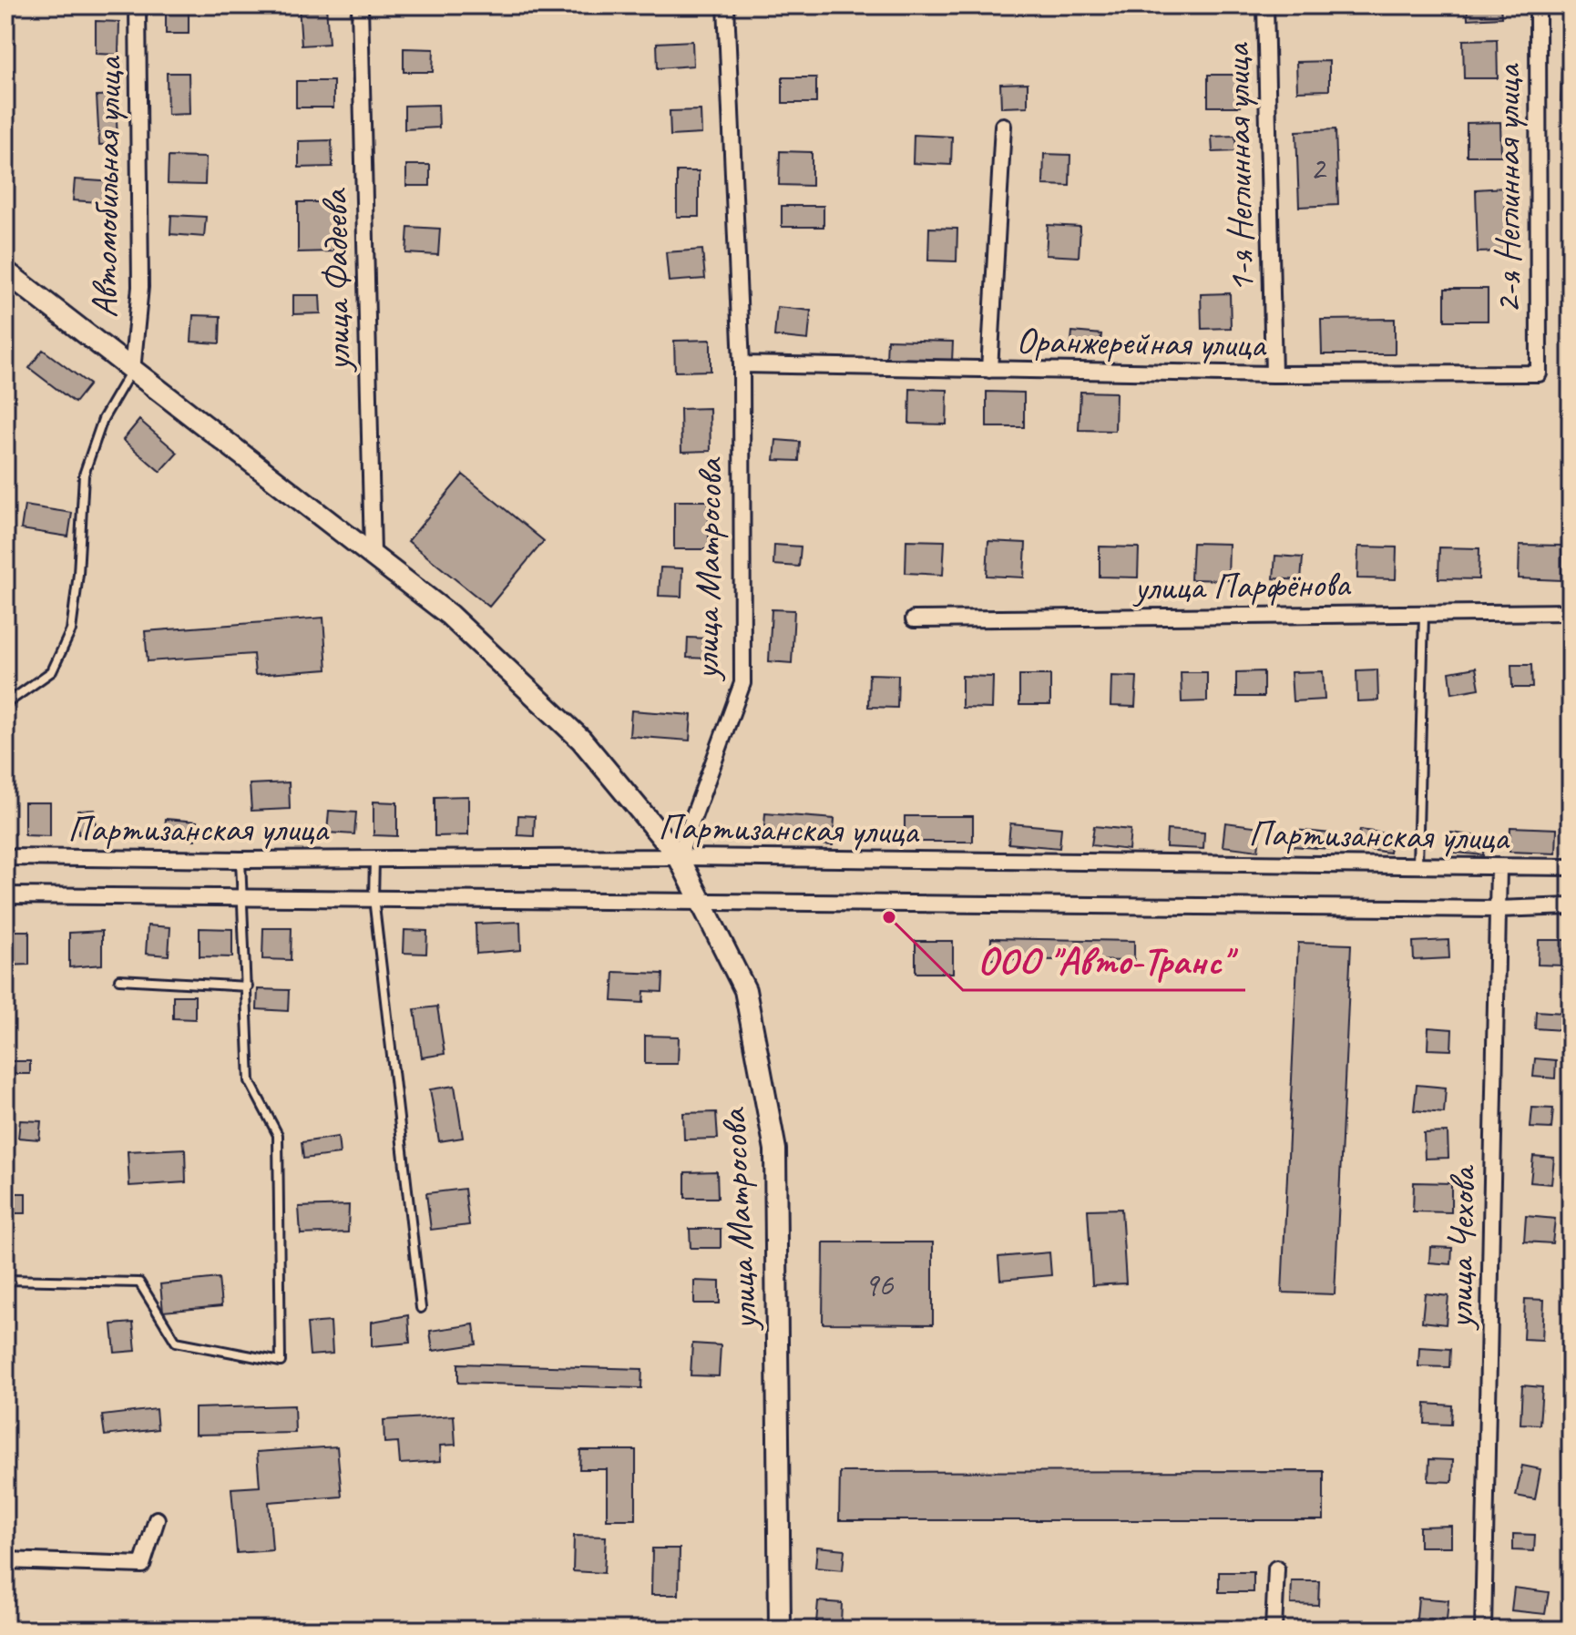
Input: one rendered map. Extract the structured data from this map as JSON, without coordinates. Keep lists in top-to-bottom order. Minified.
{"streets":{"main road":["улица Матросова"],"street":["1-я Неглинная улица","Автомобильная улица","2-я Неглинная улица","улица Фадеева","Оранжерейная улица","улица Парфёнова","Партизанская улица","улица Чехова"]},"crossings":[["1-я Неглинная улица","Оранжерейная улица"],["2-я Неглинная улица","Оранжерейная улица"],["Оранжерейная улица","улица Матросова"],["улица Матросова","Партизанская улица"],["Партизанская улица","улица Чехова"]],"places":["ООО \"Авто-Транс\""],"house_numbers":["2","96"]}
